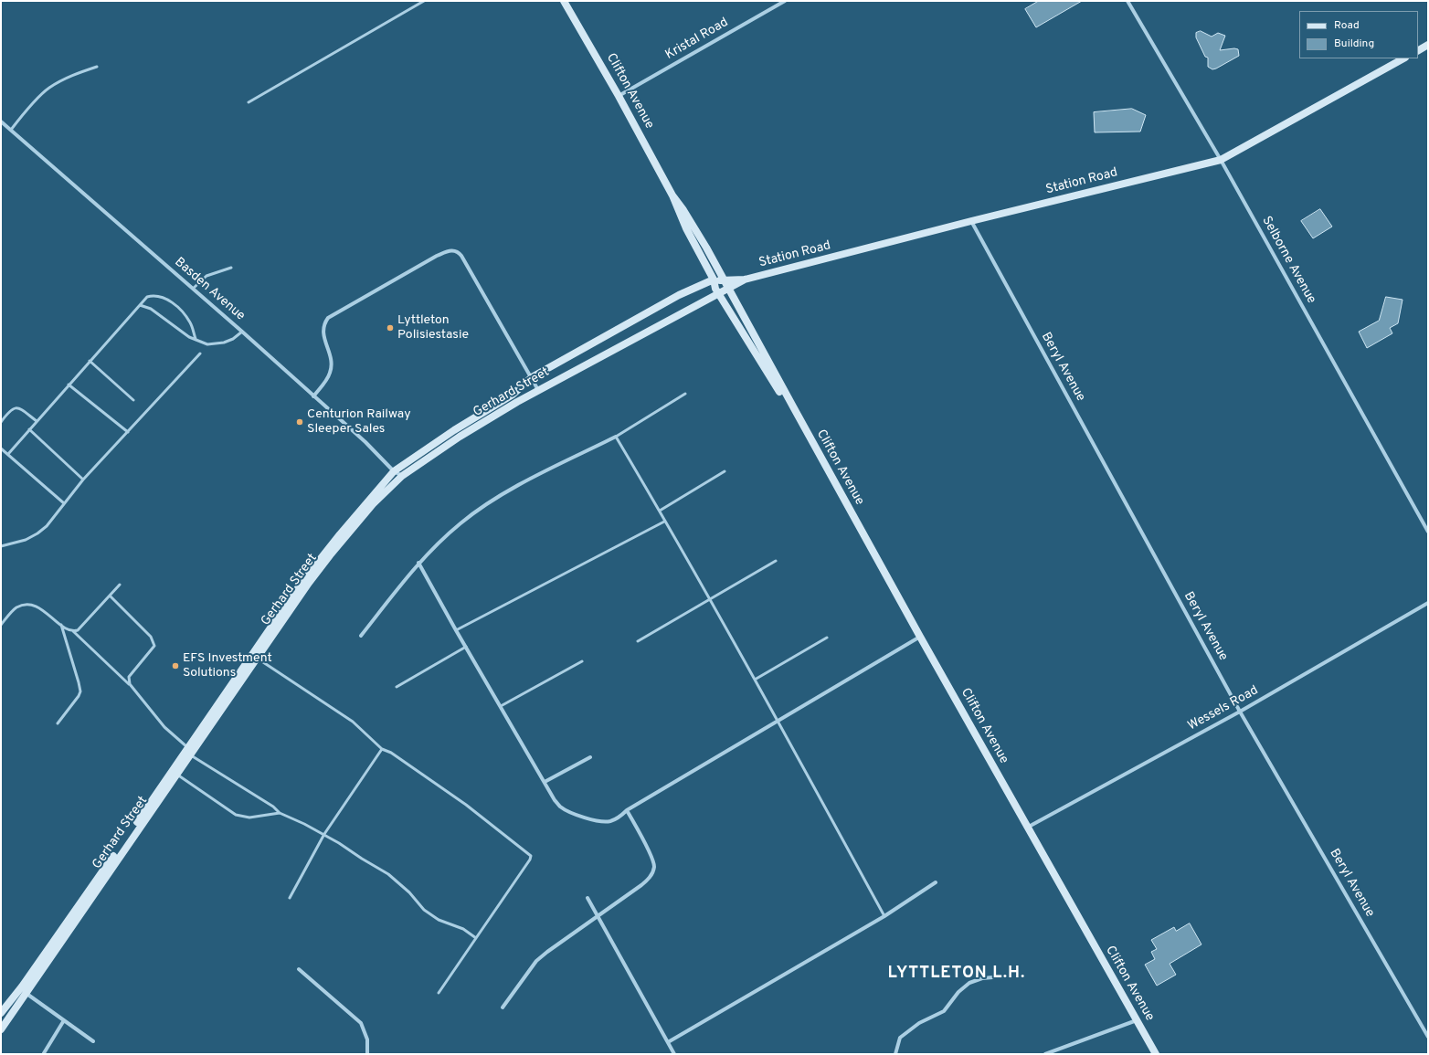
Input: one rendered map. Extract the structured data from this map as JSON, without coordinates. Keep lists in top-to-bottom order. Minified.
{"streets":{"street":["Kristal Road","Clifton Avenue","Station Road","Selborne Avenue","Basden Avenue","Beryl Avenue","Gerhard Street","Wessels Road"]},"crossings":[["Kristal Road","Clifton Avenue"],["Clifton Avenue","Station Road"],["Clifton Avenue","Gerhard Street"],["Clifton Avenue","Wessels Road"],["Station Road","Selborne Avenue"],["Station Road","Beryl Avenue"],["Station Road","Gerhard Street"],["Basden Avenue","Gerhard Street"],["Beryl Avenue","Wessels Road"]],"districts":["LYTTLETON L.H."],"places":["Lyttleton Polisiestasie","Centurion Railway Sleeper Sales","EFS Investment Solutions"],"legend":["Road","Building"]}
